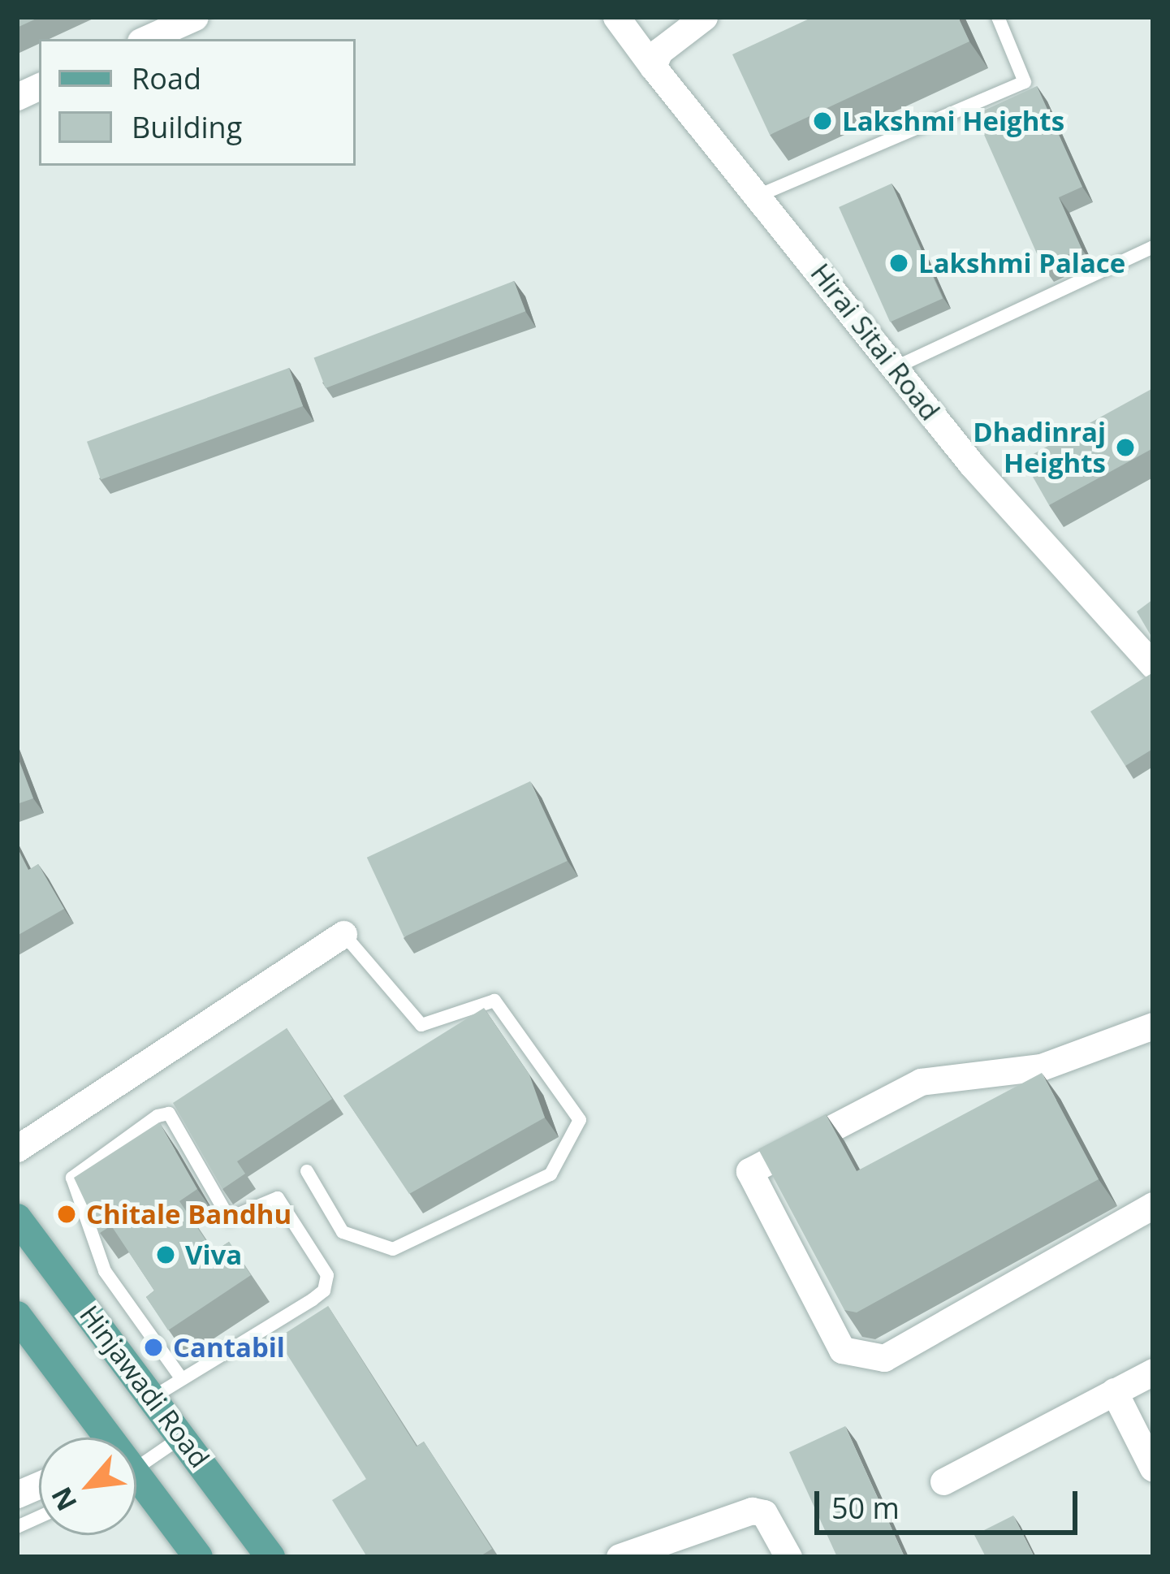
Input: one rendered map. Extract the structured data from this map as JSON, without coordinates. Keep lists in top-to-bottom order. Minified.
{"streets":{"main road":["Hinjawadi Road"],"street":["Hirai Sitai Road"]},"places":["Lakshmi Heights","Lakshmi Palace","Dhadinraj Heights","Chitale Bandhu","Viva","Cantabil"],"legend":["Road","Building"],"scale_bar":"50 m","north":"bottom left"}
